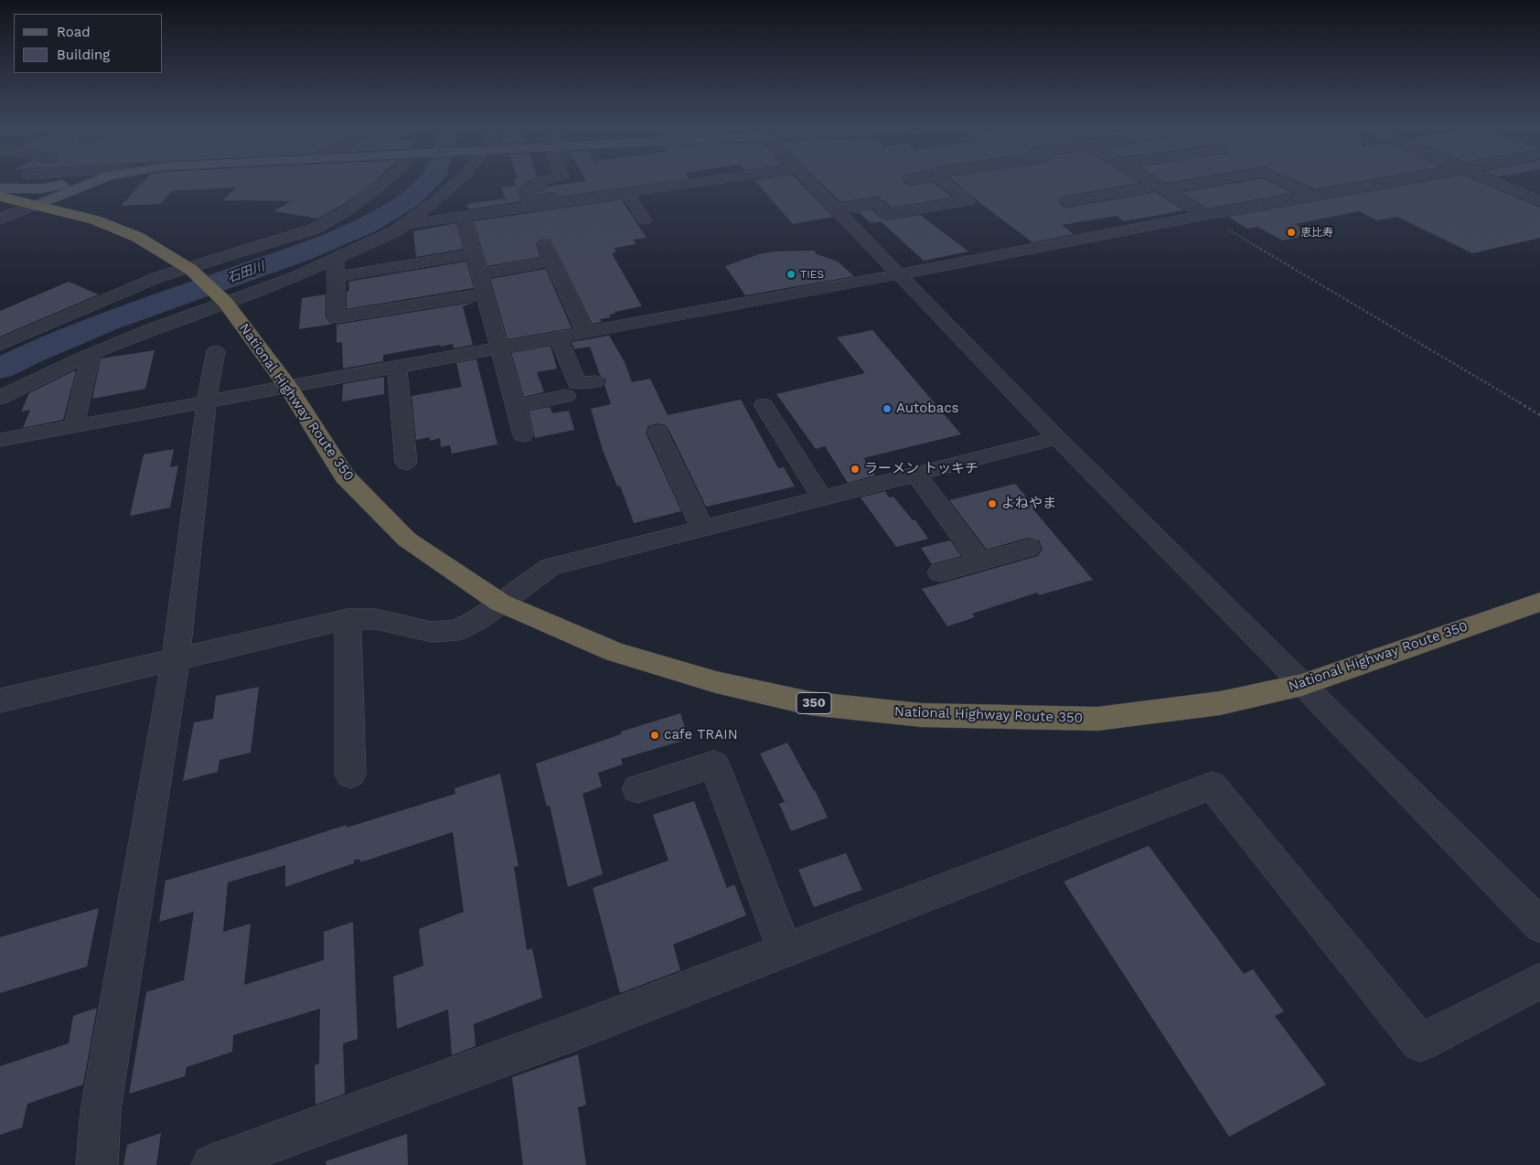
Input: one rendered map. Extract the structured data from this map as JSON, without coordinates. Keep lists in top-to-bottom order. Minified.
{"streets":{"highway":["National Highway Route 350","350"]},"water":["石田川"],"places":["恵比寿","TIES","Autobacs","ラーメン トッキチ","よねやま","cafe TRAIN"],"legend":["Road","Building"]}
